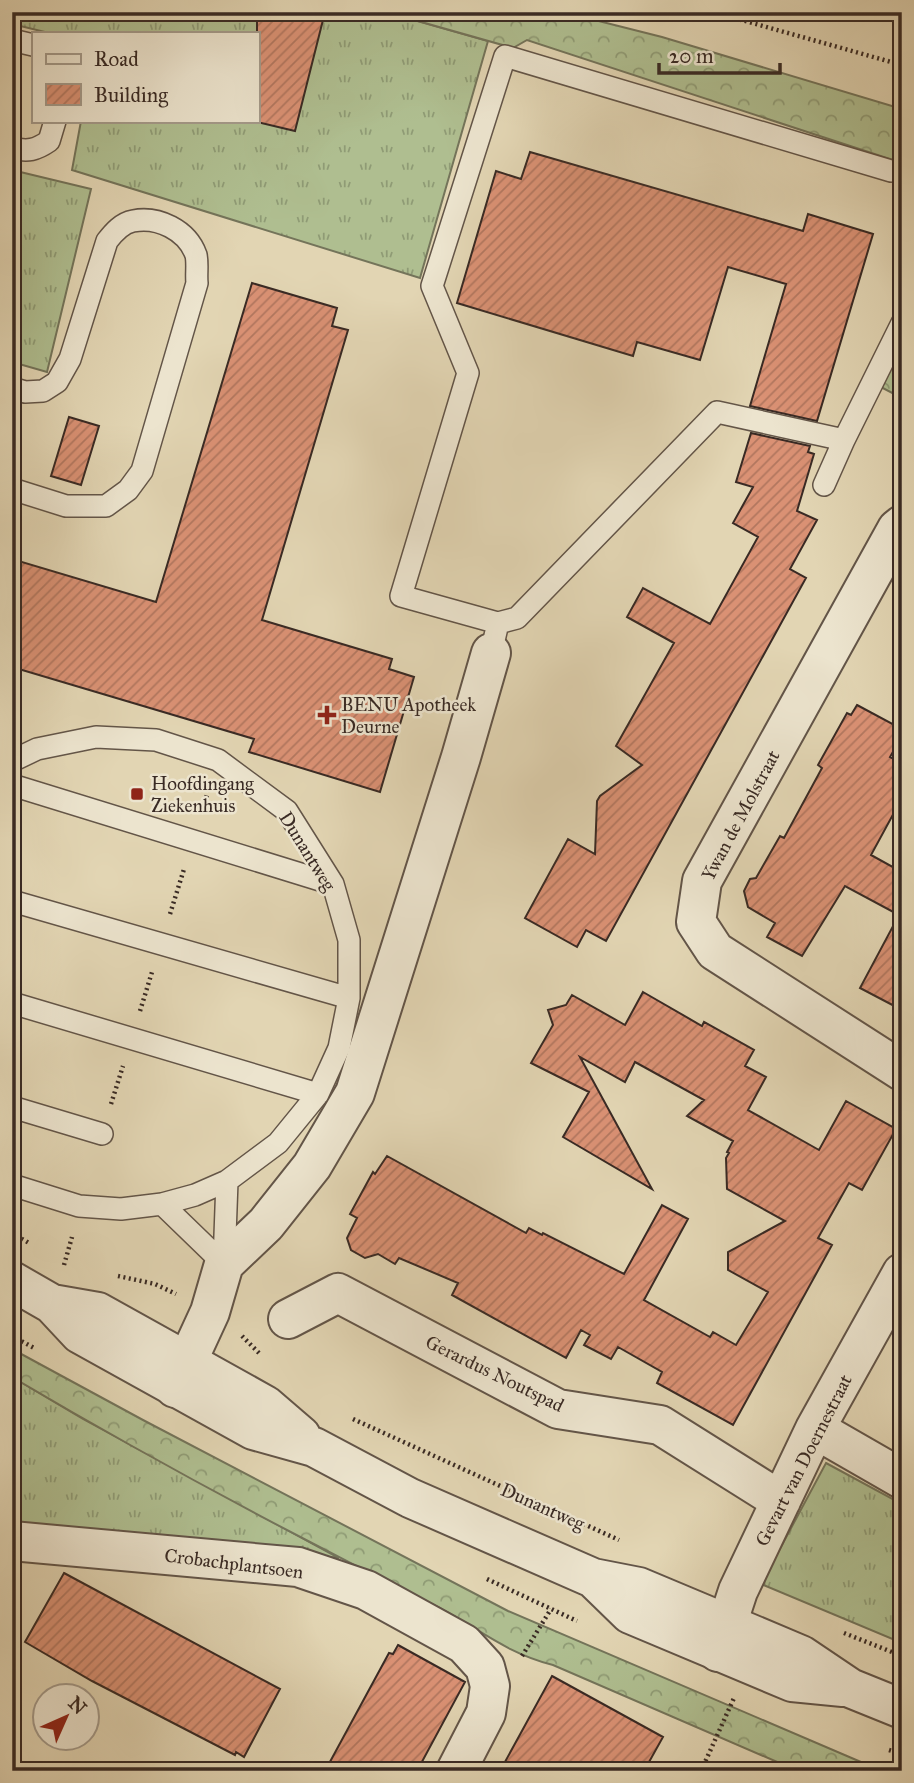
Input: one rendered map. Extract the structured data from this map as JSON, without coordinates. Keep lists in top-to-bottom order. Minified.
{"streets":{"street":["Ywan de Molstraat","Gerardus Noutspad","Gevart van Doernestraat","Crobachplantsoen"],"lane":["Dunantweg"]},"crossings":[["Gerardus Noutspad","Gevart van Doernestraat"]],"places":{"health":["BENU Apotheek Deurne"],"transit":["Hoofdingang Ziekenhuis"]},"legend":["Road","Building"],"scale_bar":"20 m","north":"top right"}
